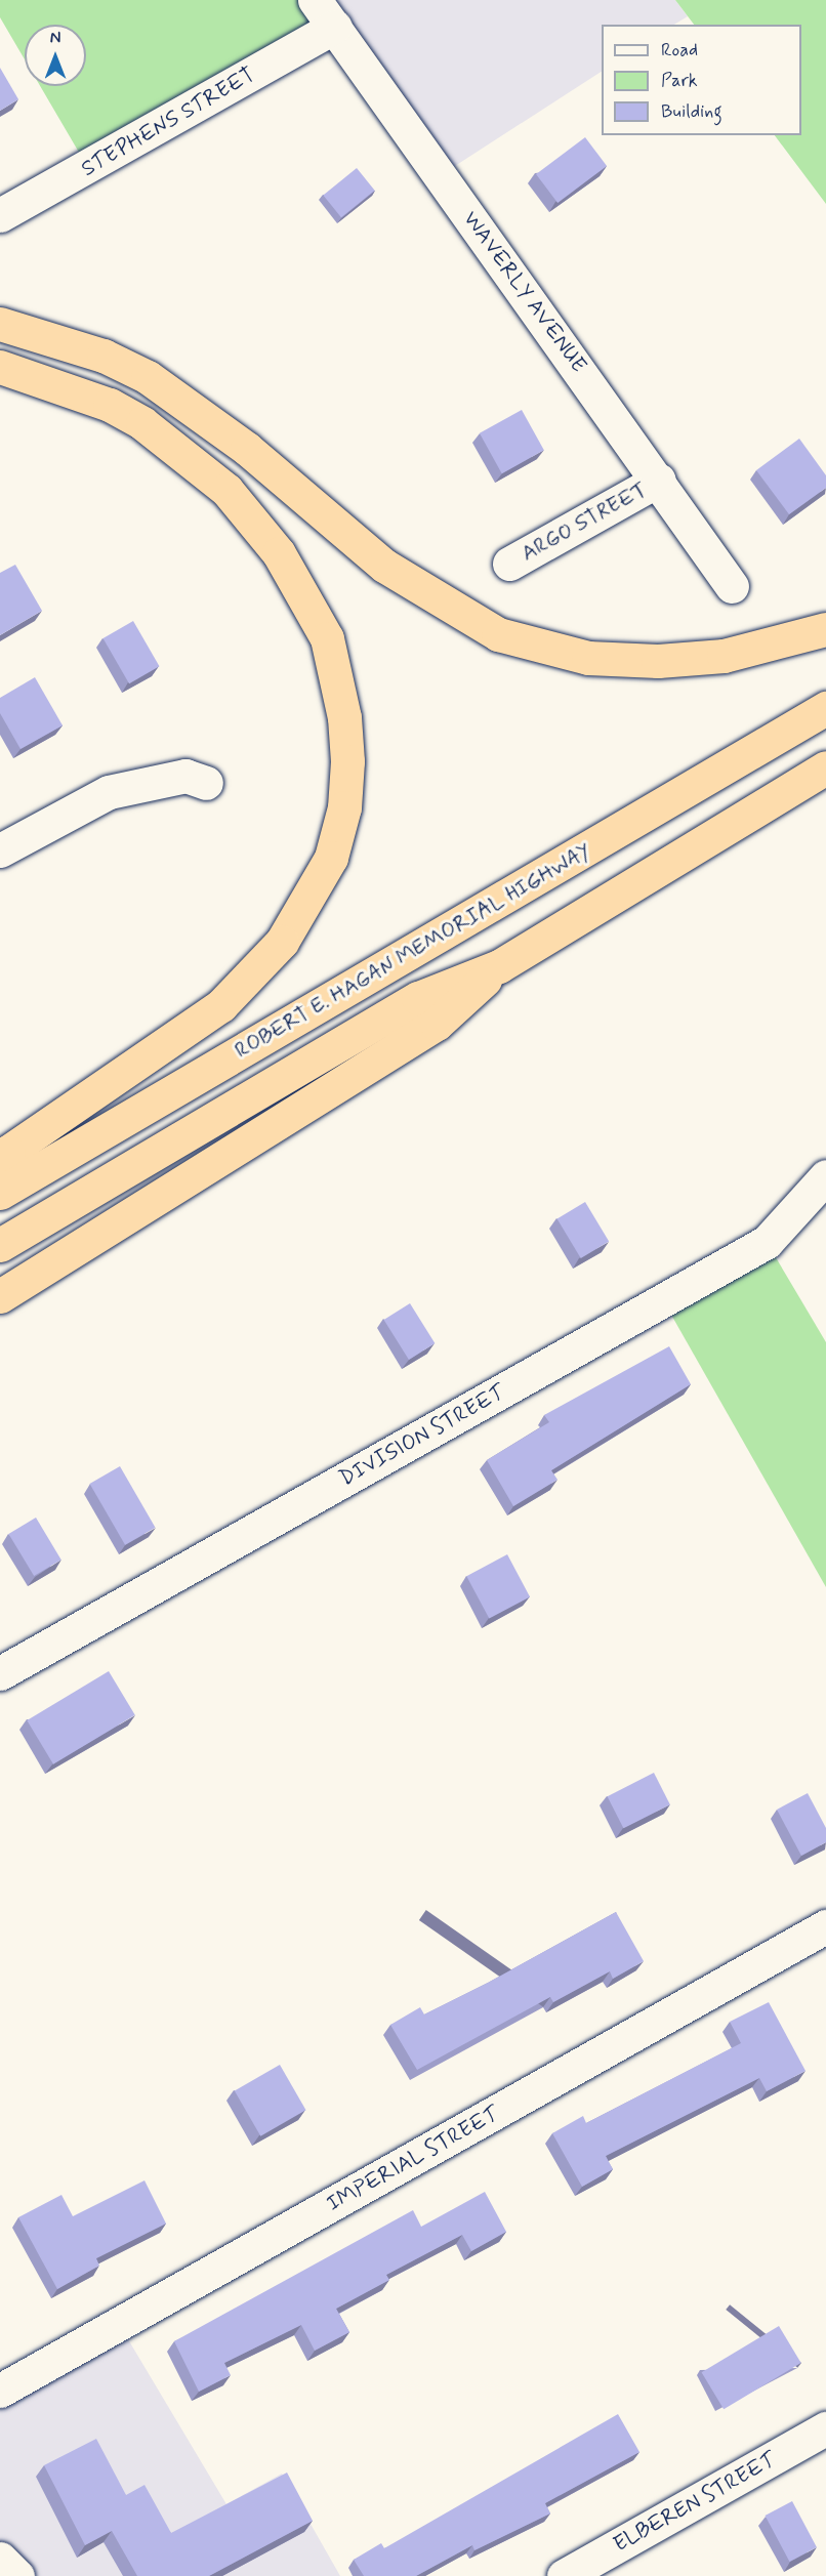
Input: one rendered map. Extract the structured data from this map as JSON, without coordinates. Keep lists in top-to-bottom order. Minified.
{"streets":{"highway":["ROBERT E. HAGAN MEMORIAL HIGHWAY"],"street":["STEPHENS STREET","WAVERLY AVENUE","ARGO STREET","DIVISION STREET","IMPERIAL STREET","ELBEREN STREET"]},"crossings":[["STEPHENS STREET","WAVERLY AVENUE"],["WAVERLY AVENUE","ARGO STREET"]],"legend":["Road","Park","Building"],"north":"top"}
